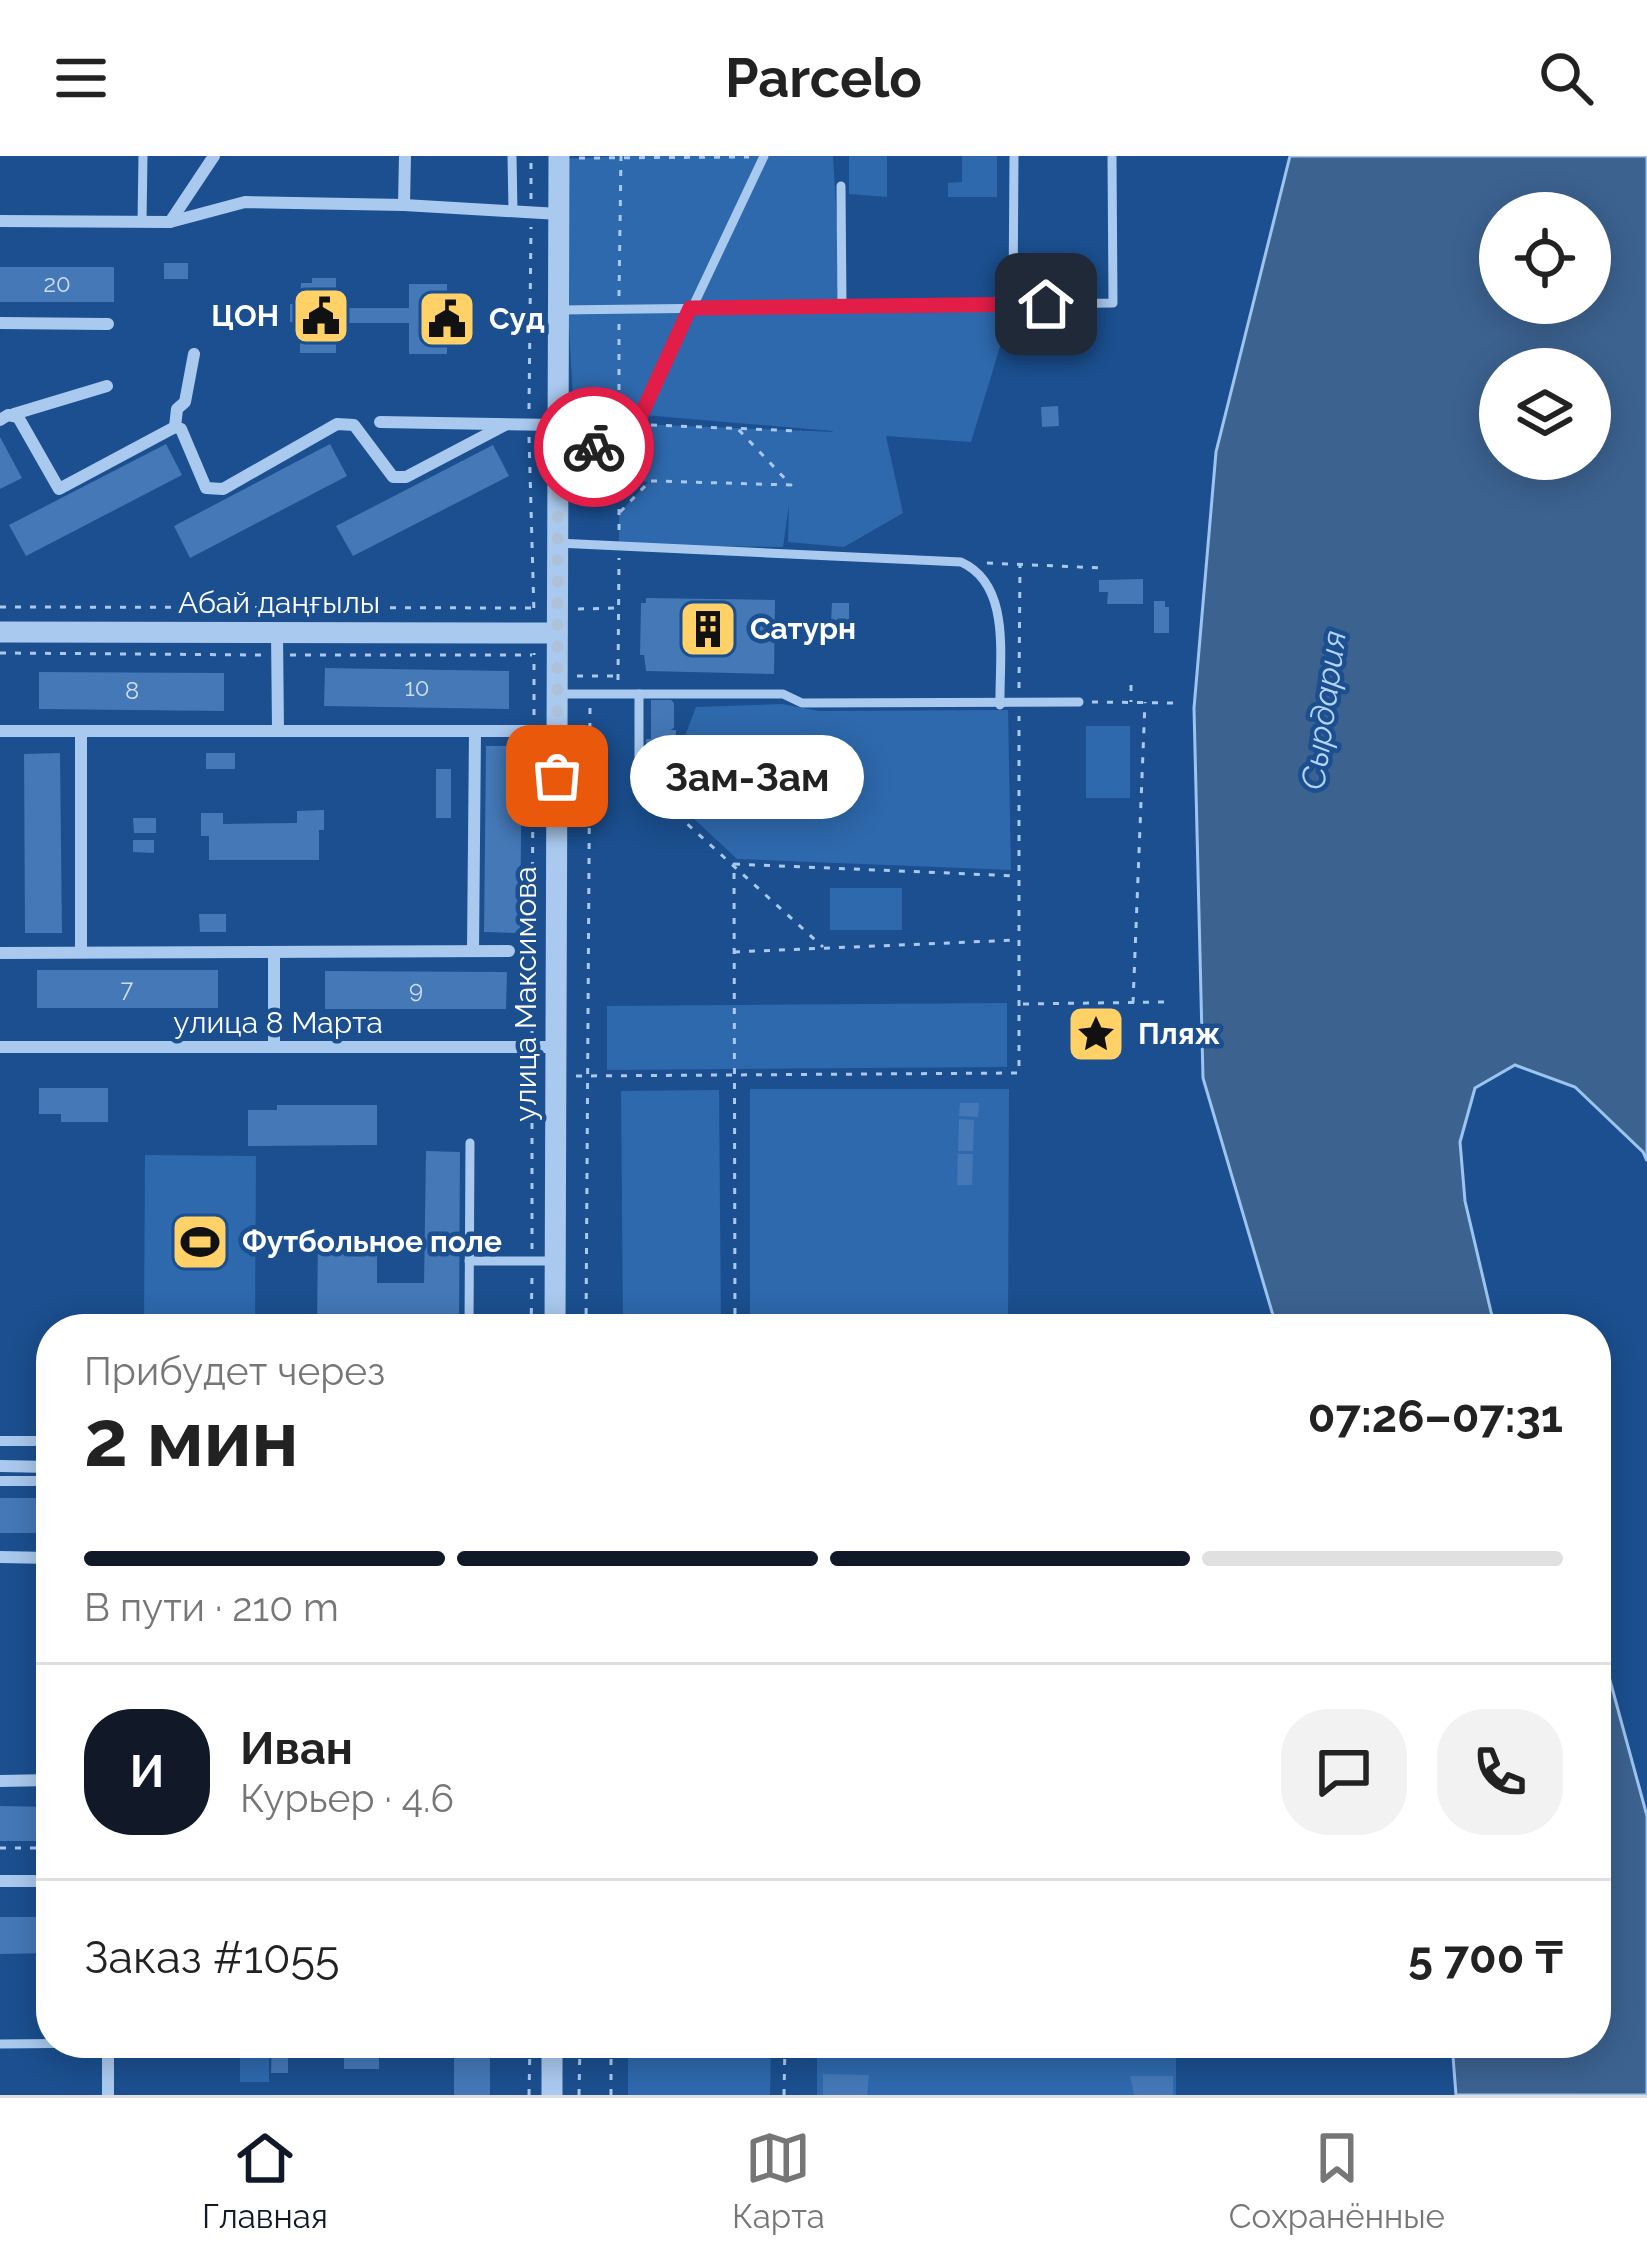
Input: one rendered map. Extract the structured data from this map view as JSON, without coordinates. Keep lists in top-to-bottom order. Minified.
{"streets":{"street":["Абай даңғылы","улица Максимова","улица 8 Марта"]},"crossings":[["Абай даңғылы","улица Максимова"],["улица Максимова","улица 8 Марта"]],"water":["Сырдария"],"places":{"public building":["ЦОН","Суд"],"building":["Сатурн"],"other":["Зам-Зам"],"place":["Пляж"],"sports":["Футбольное поле"]},"house_numbers":["20","10","8","7","9"],"page":{"header":"Parcelo","bubble":"Зам-Зам","heading":["2 мин","Прибудет через","07:26–07:31"],"panel":["Иван","Курьер · 4.6","Заказ #1055","5 700 ₸"],"bar":"В пути · 210 m","round":"И","tabs":["Главная","Карта","Сохранённые"]}}
